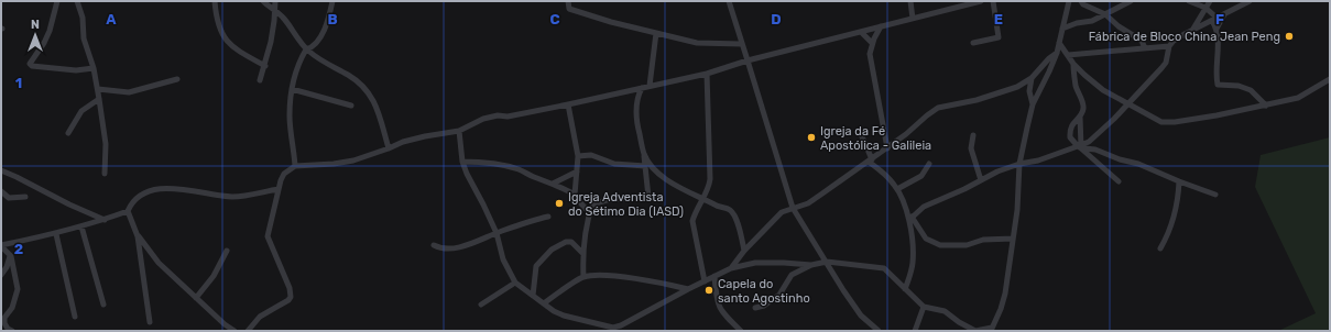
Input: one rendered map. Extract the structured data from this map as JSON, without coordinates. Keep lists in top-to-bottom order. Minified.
{"places":["Fábrica de Bloco China Jean Peng","Igreja da Fé Apostólica - Galileia","Igreja Adventista do Sétimo Dia (IASD)","Capela do santo Agostinho"],"north":"top","grid":{"columns":["A","B","C","D","E","F"],"rows":["1","2"]}}
